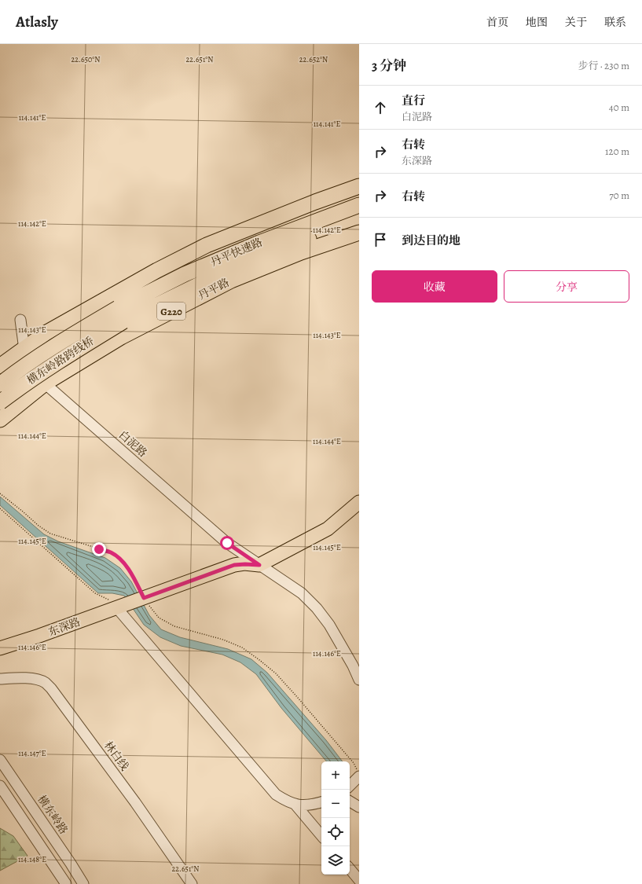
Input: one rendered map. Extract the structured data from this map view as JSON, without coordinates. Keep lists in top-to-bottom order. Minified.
{"streets":{"highway":["丹平快速路","丹平路","G220","横东岭路跨线桥"],"main road":["东深路"],"street":["白泥路","林白线","横东岭路"]},"crossings":[["丹平快速路","横东岭路跨线桥"],["丹平路","白泥路"]],"page":{"header":"Atlasly","nav":["首页","地图","关于","联系"],"heading":["3 分钟","步行 · 230 m"],"list":[["直行","白泥路","40 m"],["右转","东深路","120 m"],["右转","70 m"],"到达目的地"],"buttons":["收藏","分享"],"map_buttons":["+","−"]},"coordinates":["22.650°N","22.651°N","22.652°N","114.141°E","114.142°E","114.143°E","114.144°E","114.145°E","114.146°E","114.147°E","114.148°E"]}
